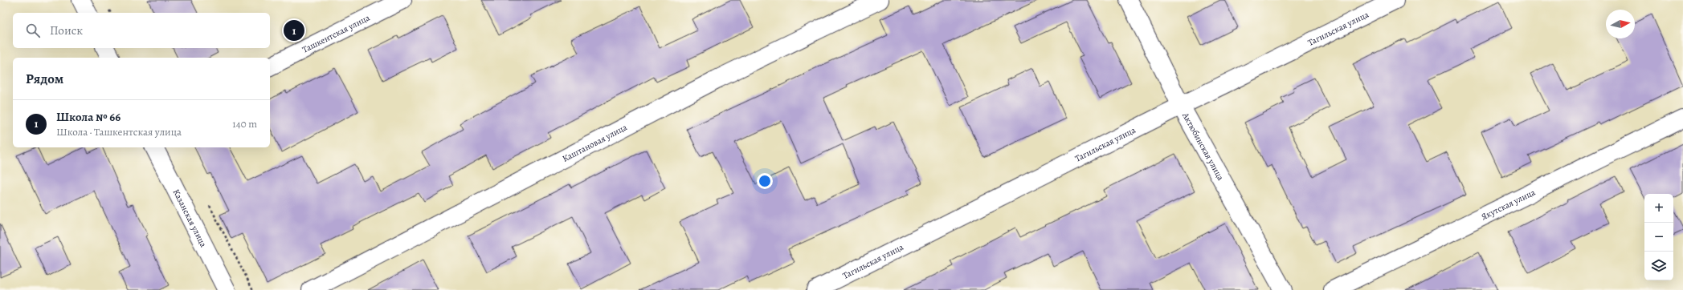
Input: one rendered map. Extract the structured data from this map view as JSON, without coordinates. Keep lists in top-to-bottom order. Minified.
{"streets":{"street":["Тагильская улица","Ташкентская улица","Каштановая улица","Актюбинская улица","Якутская улица","Казанская улица"]},"crossings":[["Тагильская улица","Актюбинская улица"]],"north":"right","page":{"search":"Поиск","pins":"1","heading":"Рядом","list":[{"mark":"1","name":"Школа № 66","note":"Школа · Ташкентская улица","value":"140 m"}],"map_buttons":["+","−"]}}
